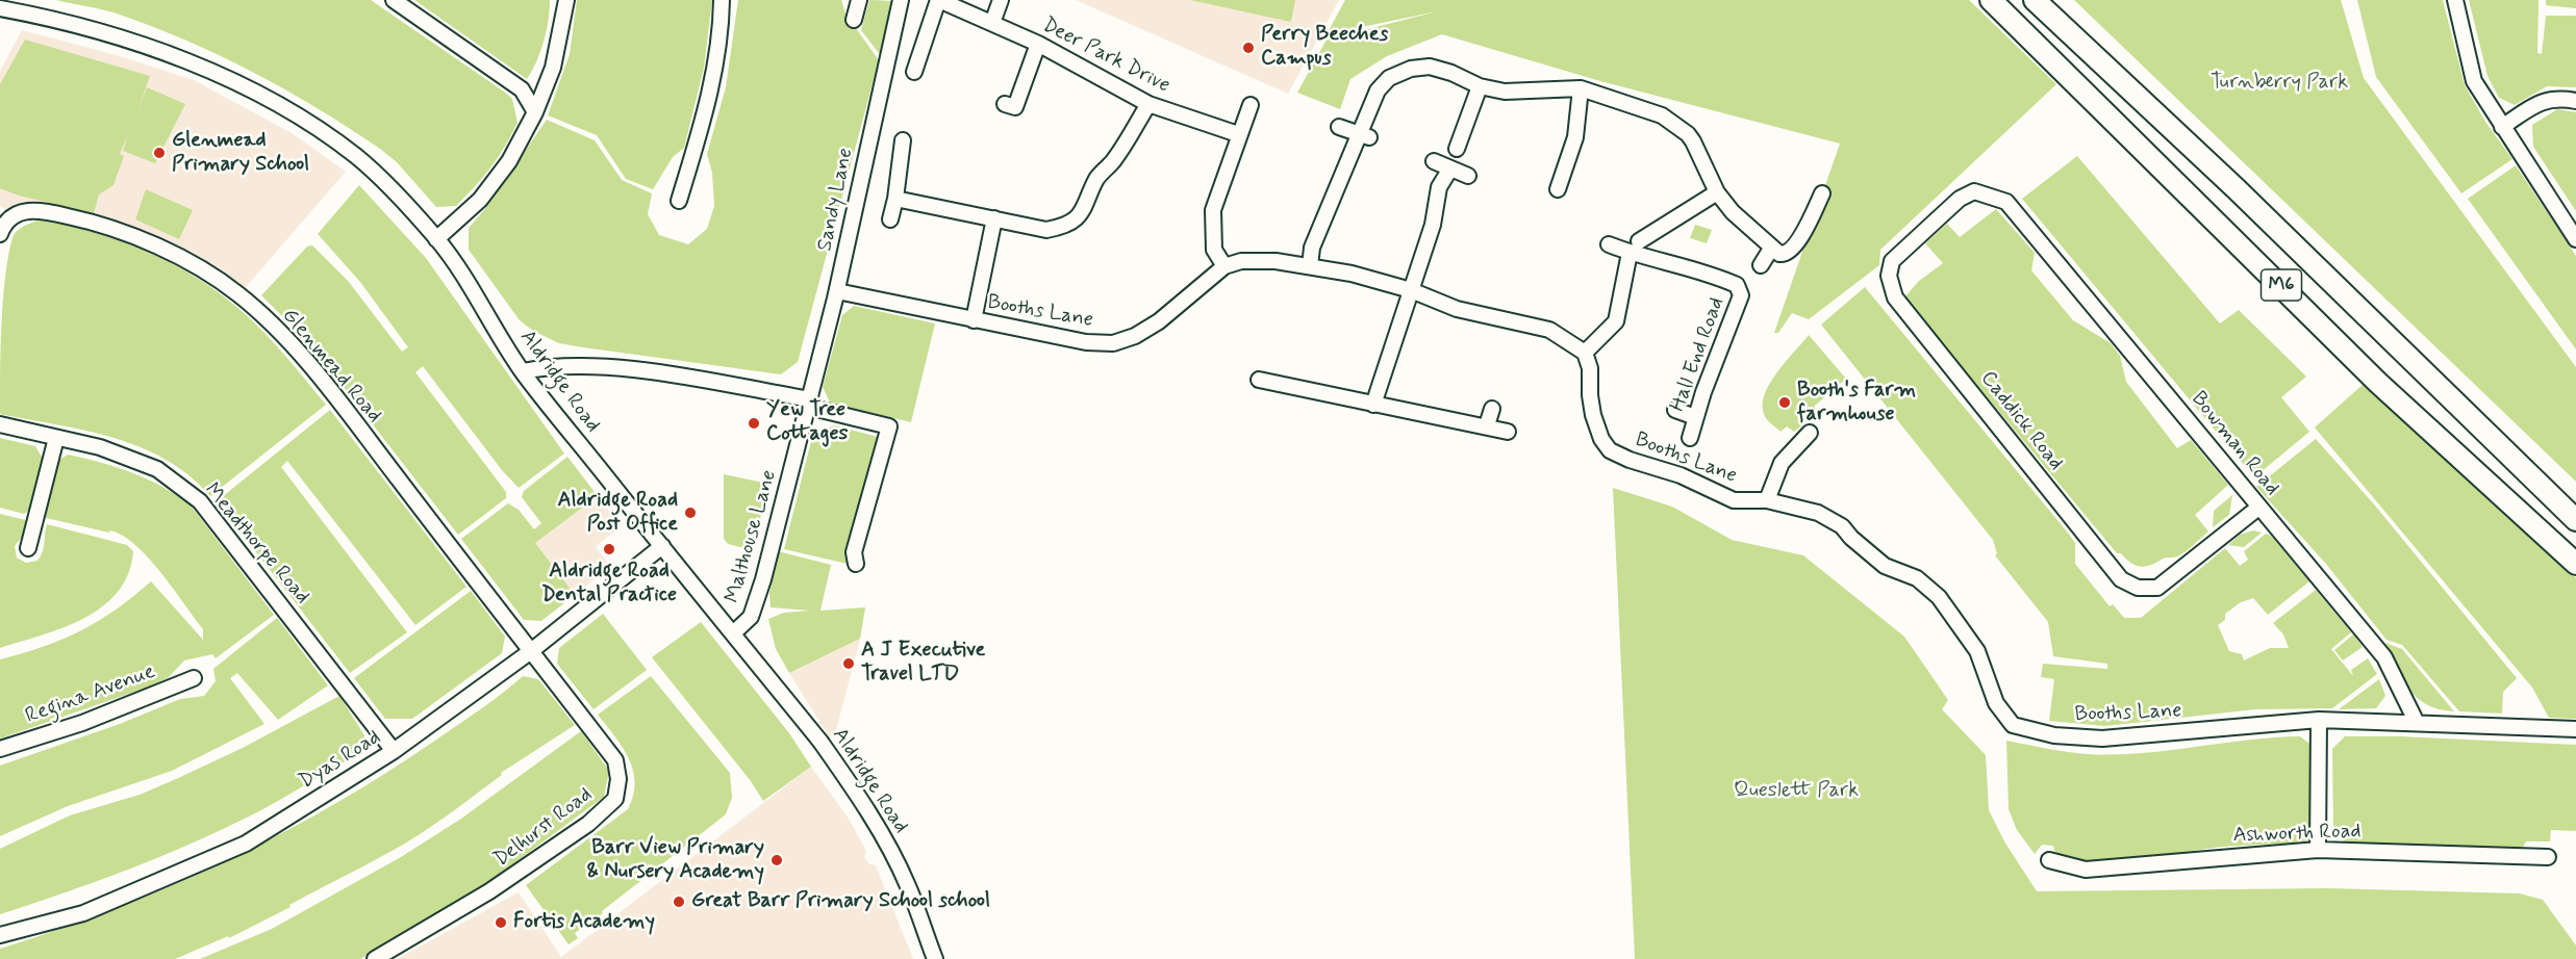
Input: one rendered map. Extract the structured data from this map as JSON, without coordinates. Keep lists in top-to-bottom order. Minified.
{"streets":{"highway":["M6"],"street":["Deer Park Drive","Sandy Lane","Booths Lane","Hall End Road","Glenmead Road","Aldridge Road","Caddick Road","Bowman Road","Malthouse Lane","Meadthorpe Road","Regina Avenue","Dyas Road","Delhurst Road","Ashworth Road"]},"crossings":[["Sandy Lane","Booths Lane"],["Sandy Lane","Malthouse Lane"],["Booths Lane","Bowman Road"],["Glenmead Road","Dyas Road"],["Glenmead Road","Delhurst Road"],["Aldridge Road","Malthouse Lane"],["Aldridge Road","Dyas Road"],["Caddick Road","Bowman Road"],["Meadthorpe Road","Dyas Road"],["Dyas Road","Delhurst Road"]],"parks":["Turnberry Park","Queslett Park"],"places":["Perry Beeches Campus","Glenmead Primary School","Booth's Farm farmhouse","Yew Tree Cottages","Aldridge Road Post Office","Aldridge Road Dental Practice","A J Executive Travel LTD","Barr View Primary & Nursery Academy","Great Barr Primary School school","Fortis Academy"]}
